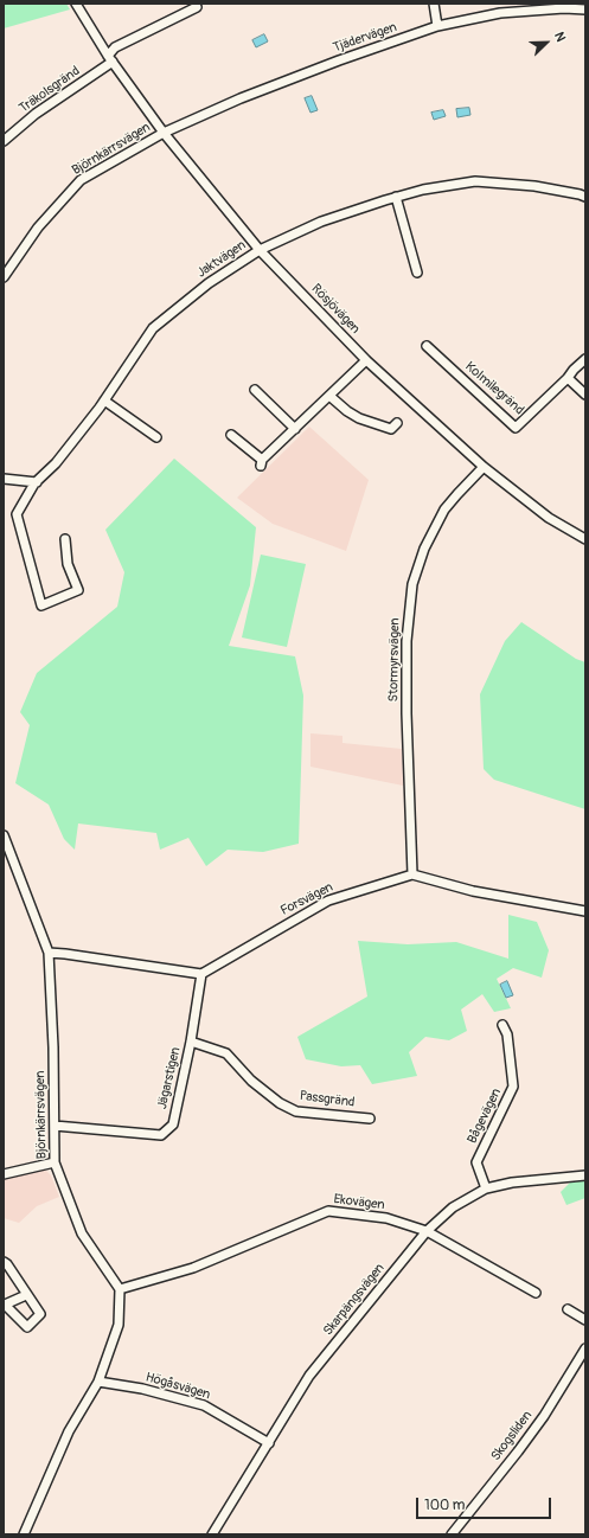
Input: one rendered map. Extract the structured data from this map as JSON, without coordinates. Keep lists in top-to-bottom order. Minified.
{"streets":{"street":["Tjädervägen","Träkolsgränd","Björnkärrsvägen","Jaktvägen","Rösjövägen","Kolmilegränd","Stormyrsvägen","Forsvägen","Jägarstigen","Passgränd","Bågevägen","Ekovägen","Skarpängsvägen","Högåsvägen","Skogsliden"]},"crossings":[["Tjädervägen","Björnkärrsvägen"],["Tjädervägen","Rösjövägen"],["Träkolsgränd","Rösjövägen"],["Björnkärrsvägen","Rösjövägen"],["Björnkärrsvägen","Jägarstigen"],["Björnkärrsvägen","Ekovägen"],["Jaktvägen","Rösjövägen"],["Rösjövägen","Stormyrsvägen"],["Stormyrsvägen","Forsvägen"],["Forsvägen","Jägarstigen"],["Jägarstigen","Passgränd"],["Bågevägen","Skarpängsvägen"],["Ekovägen","Skarpängsvägen"],["Skarpängsvägen","Högåsvägen"]],"scale_bar":"100 m","north":"top right"}
